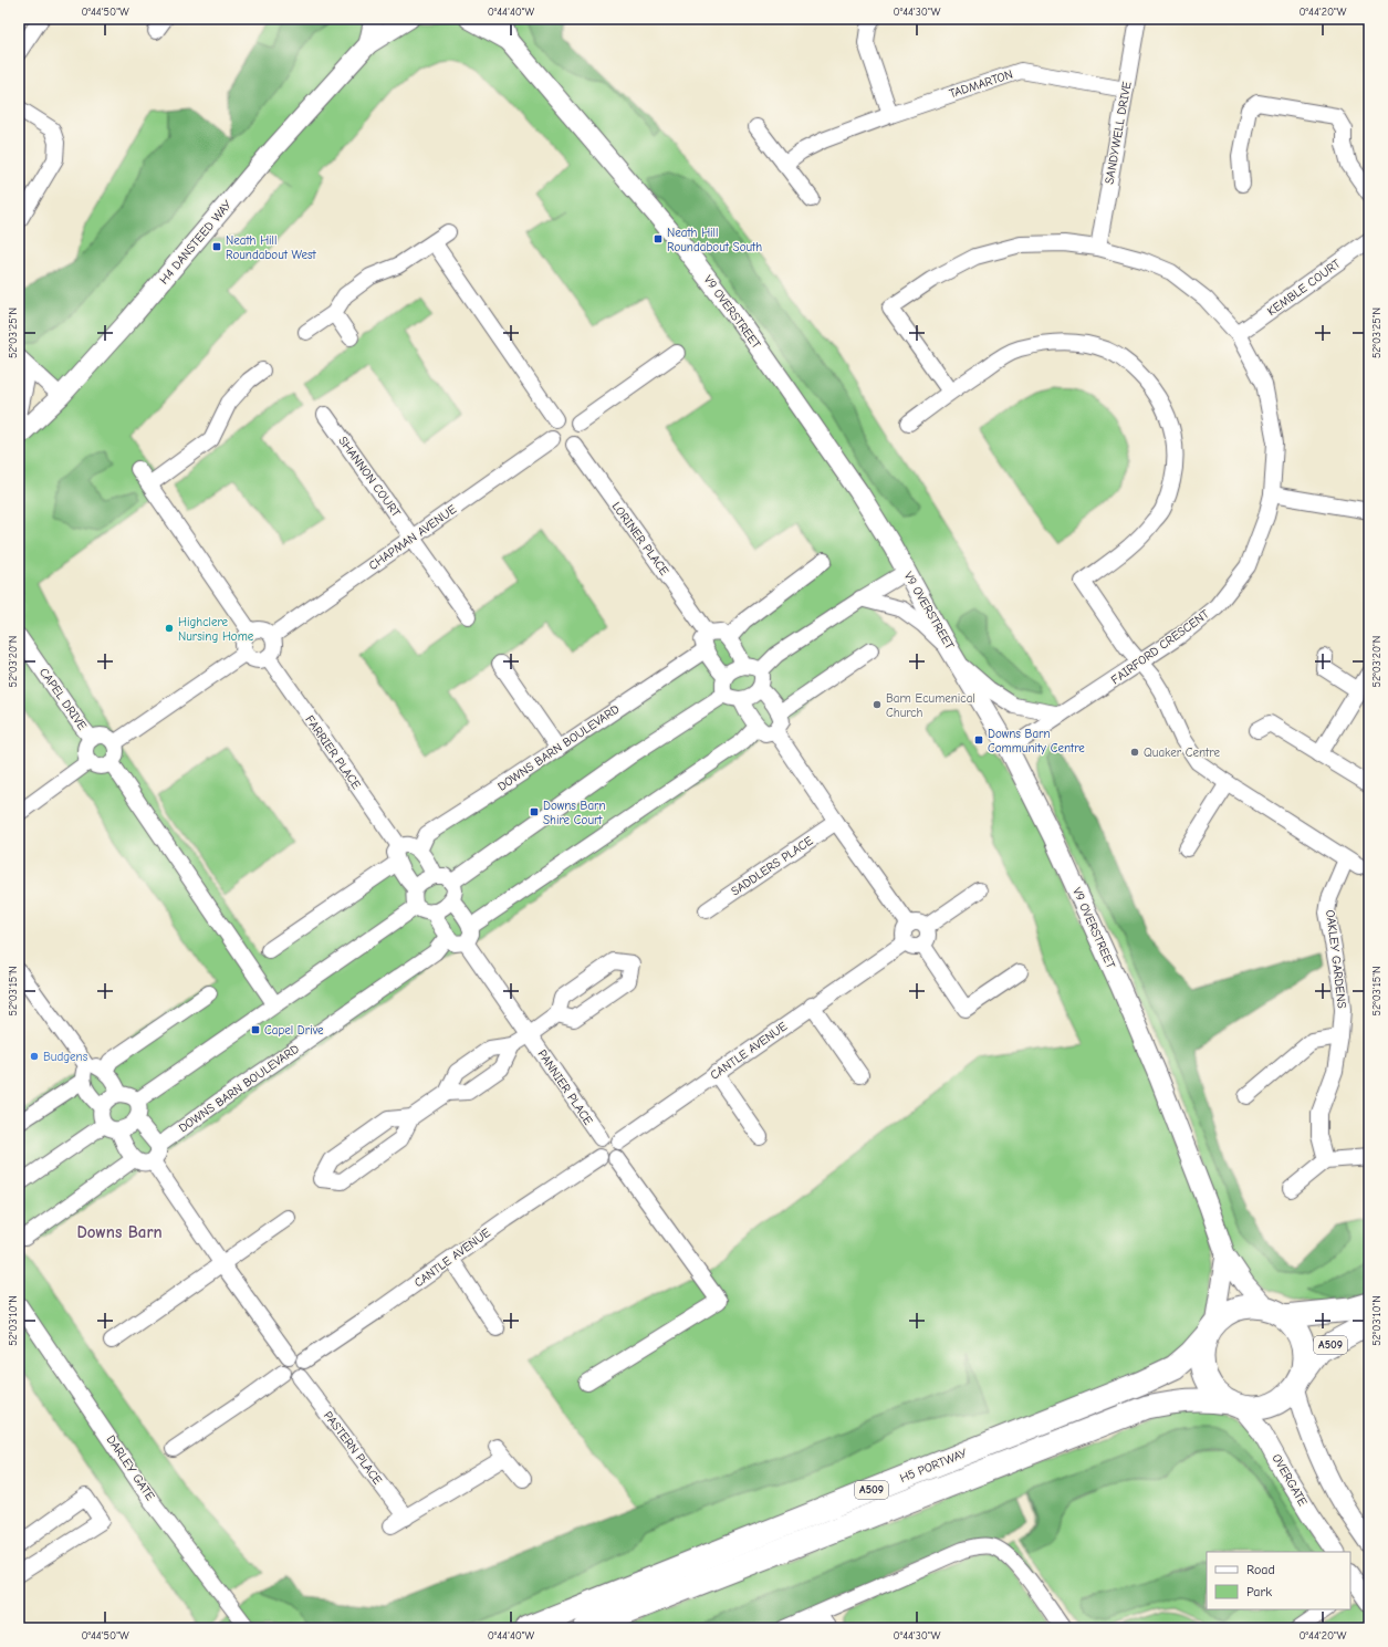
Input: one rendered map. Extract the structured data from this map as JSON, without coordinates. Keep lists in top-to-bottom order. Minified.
{"streets":{"main road":["A509","H5 PORTWAY"],"street":["TADMARTON","SANDYWELL DRIVE","H4 DANSTEED WAY","KEMBLE COURT","V9 OVERSTREET","SHANNON COURT","CHAPMAN AVENUE","LORINER PLACE","FAIRFORD CRESCENT","CAPEL DRIVE","DOWNS BARN BOULEVARD","FARRIER PLACE","SADDLERS PLACE","OAKLEY GARDENS","CANTLE AVENUE","PANNIER PLACE","PASTERN PLACE","DARLEY GATE","OVERGATE"]},"crossings":[["TADMARTON","SANDYWELL DRIVE"],["SANDYWELL DRIVE","FAIRFORD CRESCENT"],["KEMBLE COURT","FAIRFORD CRESCENT"],["V9 OVERSTREET","FAIRFORD CRESCENT"],["V9 OVERSTREET","A509"],["V9 OVERSTREET","H5 PORTWAY"],["V9 OVERSTREET","OVERGATE"],["SHANNON COURT","CHAPMAN AVENUE"],["CHAPMAN AVENUE","LORINER PLACE"],["CHAPMAN AVENUE","FARRIER PLACE"],["FAIRFORD CRESCENT","OAKLEY GARDENS"],["CANTLE AVENUE","PANNIER PLACE"],["CANTLE AVENUE","PASTERN PLACE"],["A509","H5 PORTWAY"],["A509","OVERGATE"],["H5 PORTWAY","OVERGATE"]],"districts":["Downs Barn"],"places":{"transit":["Neath Hill Roundabout South","Neath Hill Roundabout West","Downs Barn Community Centre","Downs Barn Shire Court","Capel Drive"],"other":["Highclere Nursing Home","Barn Ecumenical Church","Quaker Centre","Budgens"]},"legend":["Road","Park"],"coordinates":["0°44'50\"W","0°44'40\"W","0°44'30\"W","0°44'20\"W","52°03'25\"N","52°03'20\"N","52°03'15\"N","52°03'10\"N"]}
